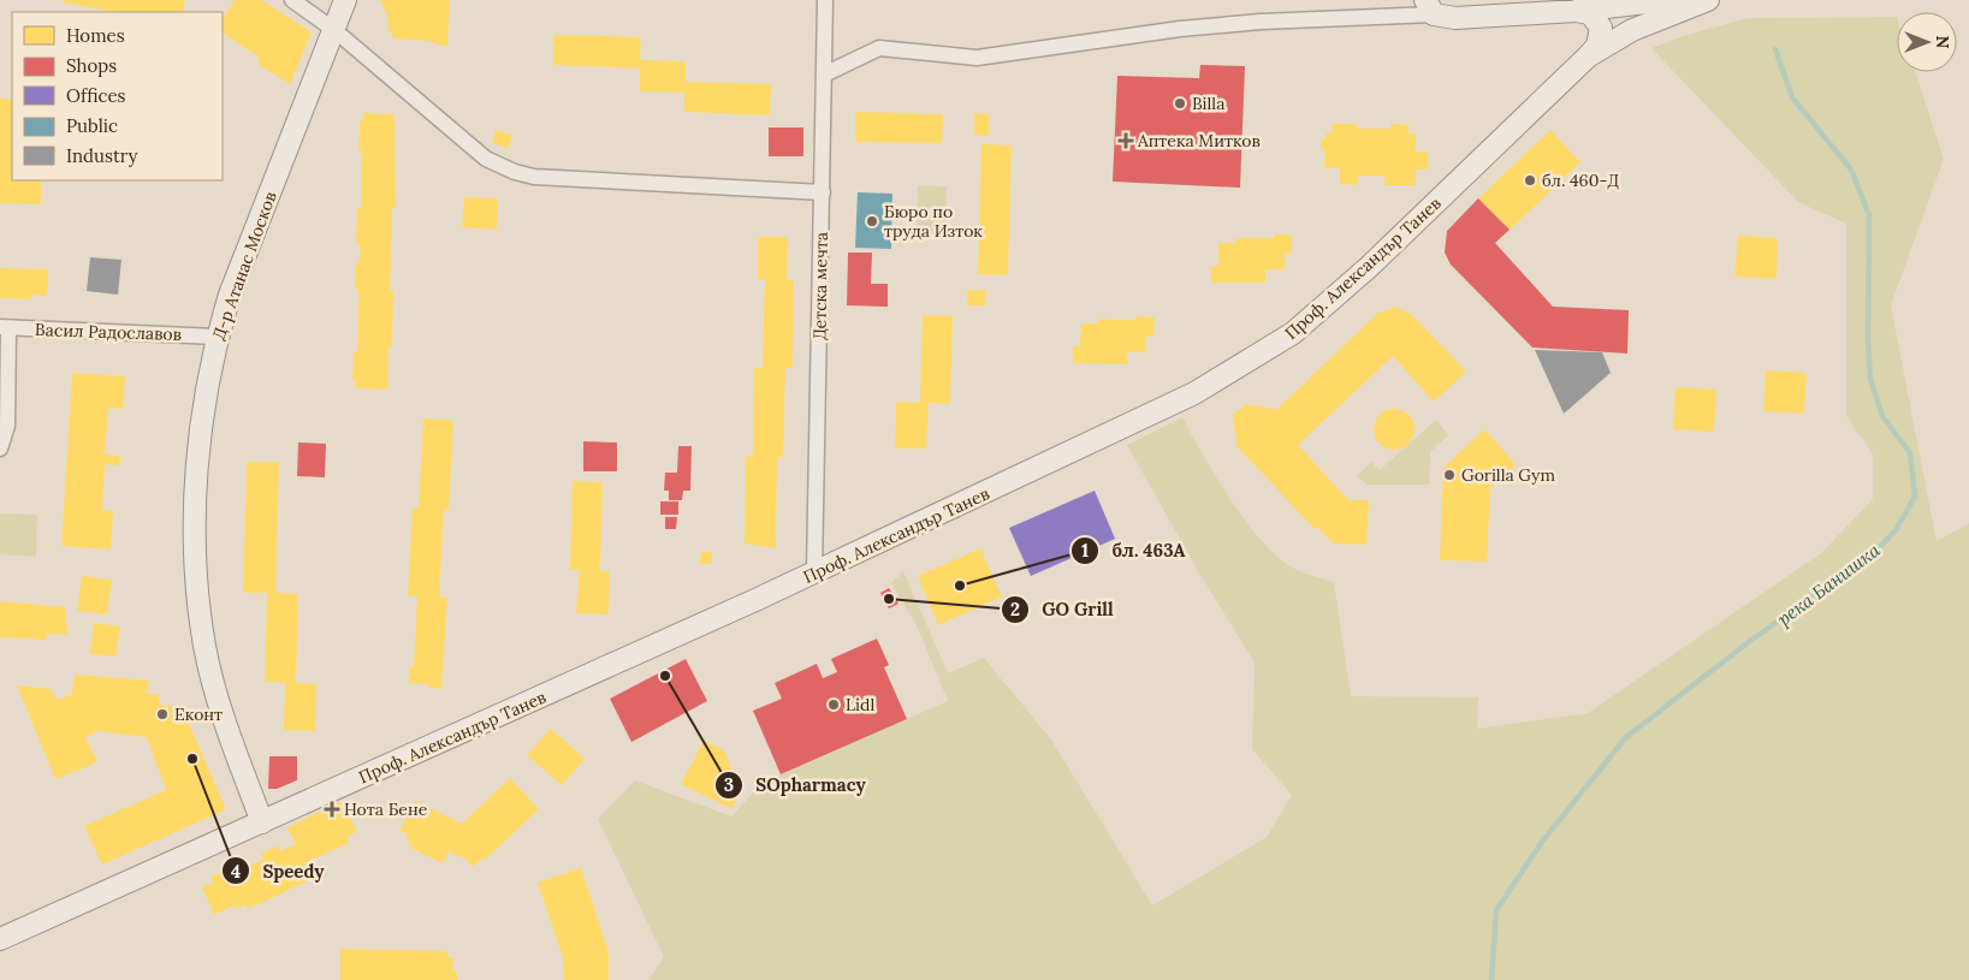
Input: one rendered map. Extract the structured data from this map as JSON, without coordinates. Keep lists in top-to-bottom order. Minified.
{"streets":{"street":["Д-р Атанас Москов","Проф. Александър Танев","Детска мечта","Васил Радославов"]},"crossings":[["Д-р Атанас Москов","Проф. Александър Танев"],["Д-р Атанас Москов","Васил Радославов"],["Проф. Александър Танев","Детска мечта"]],"water":["река Банишка"],"places":{"other":["Billa","бл. 460-Д","Бюро по труда Изток","Gorilla Gym","бл. 463А","GO Grill","SOpharmacy","Lidl","Еконт","Speedy"],"health":["Аптека Митков","Нота Бене"]},"legend":["Homes","Shops","Offices","Public","Industry"],"north":"right"}
